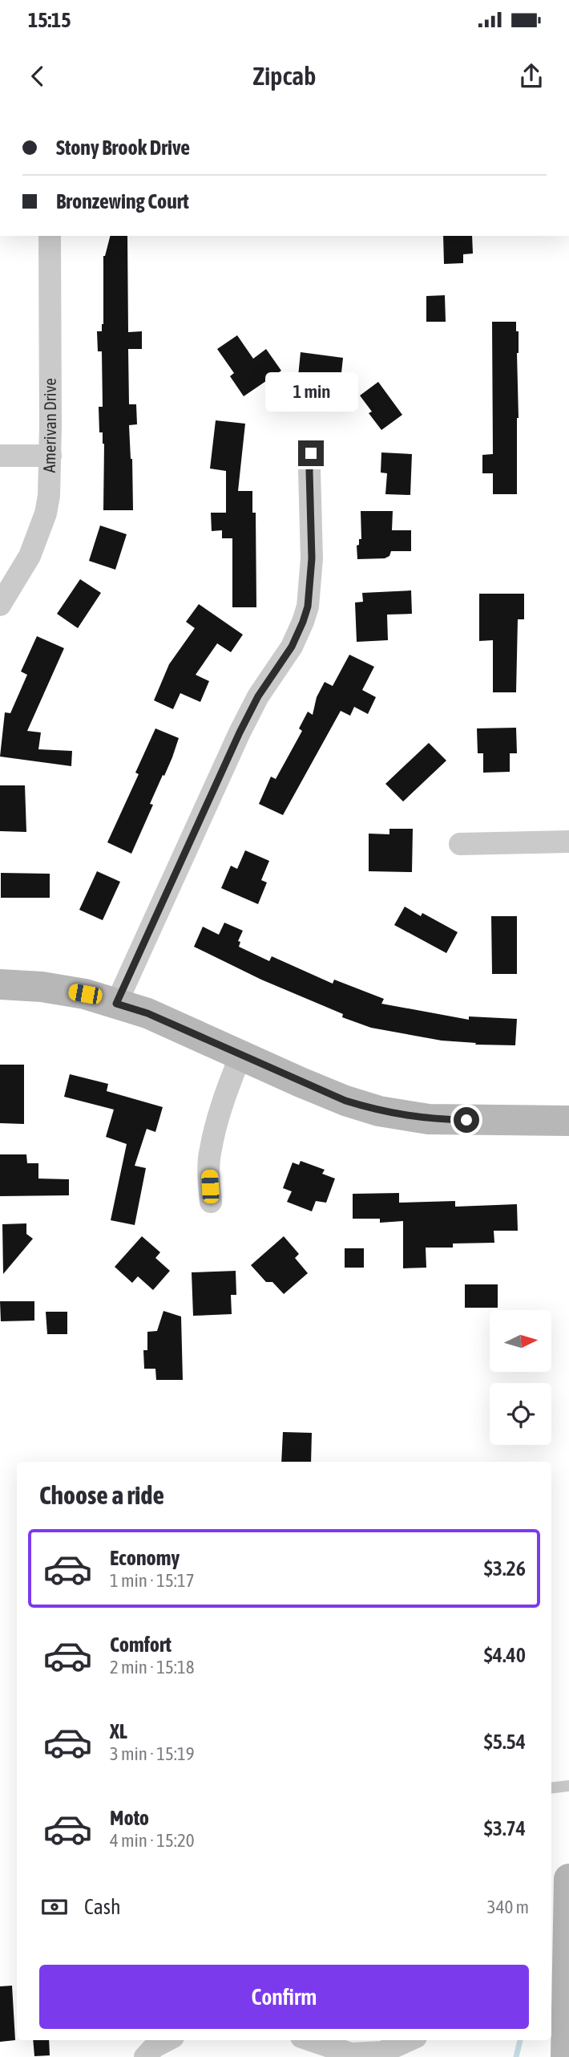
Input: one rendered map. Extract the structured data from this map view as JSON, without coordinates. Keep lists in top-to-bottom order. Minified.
{"streets":{"street":["Amerivan Drive"]},"north":"right","page":{"status":"15:15","header":"Zipcab","banner":["Stony Brook Drive","Bronzewing Court"],"bubble":"1 min","heading":"Choose a ride","list":[{"name":"Economy","note":"1 min · 15:17","value":"$3.26"},{"name":"Comfort","note":"2 min · 15:18","value":"$4.40"},{"name":"XL","note":"3 min · 15:19","value":"$5.54"},{"name":"Moto","note":"4 min · 15:20","value":"$3.74"}],"pay":["Cash","340 m"],"buttons":"Confirm"}}
